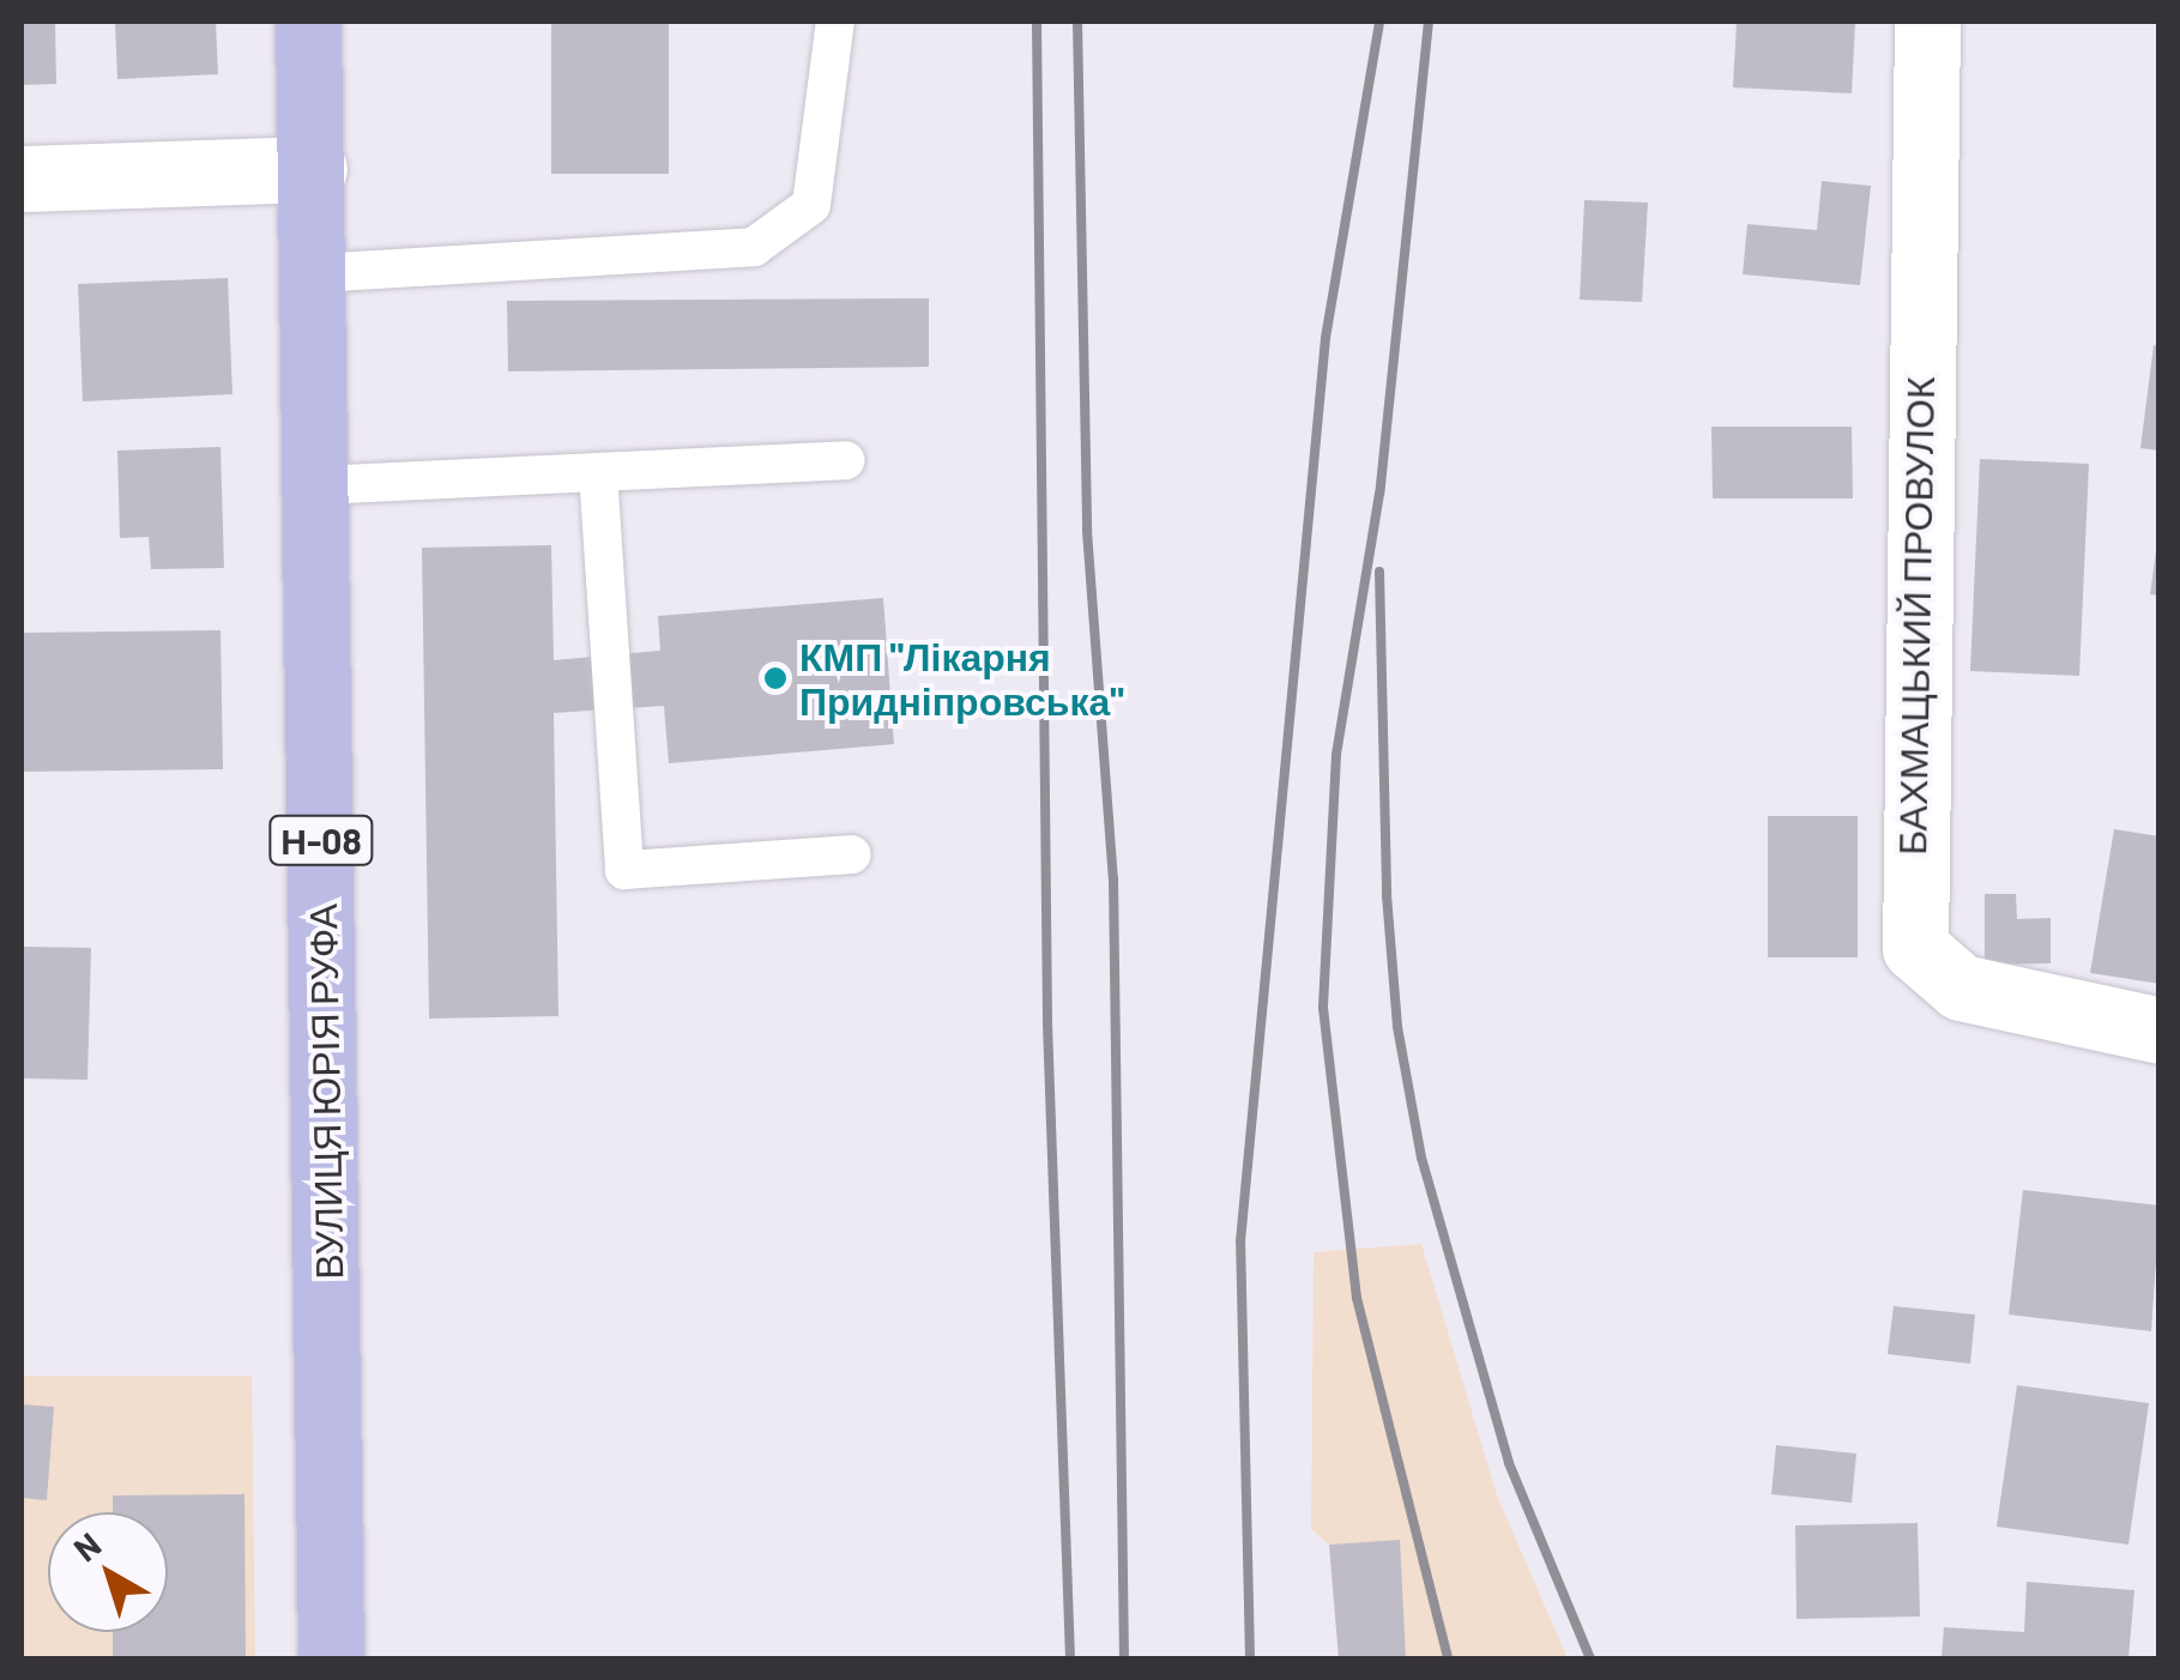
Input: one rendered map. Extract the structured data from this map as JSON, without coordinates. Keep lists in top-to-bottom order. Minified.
{"streets":{"main road":["Н-08","ВУЛИЦЯ ЮРІЯ РУФА"],"street":["БАХМАЦЬКИЙ ПРОВУЛОК"]},"places":["КМП \"Лікарня Придніпровська\""],"north":"top left"}
